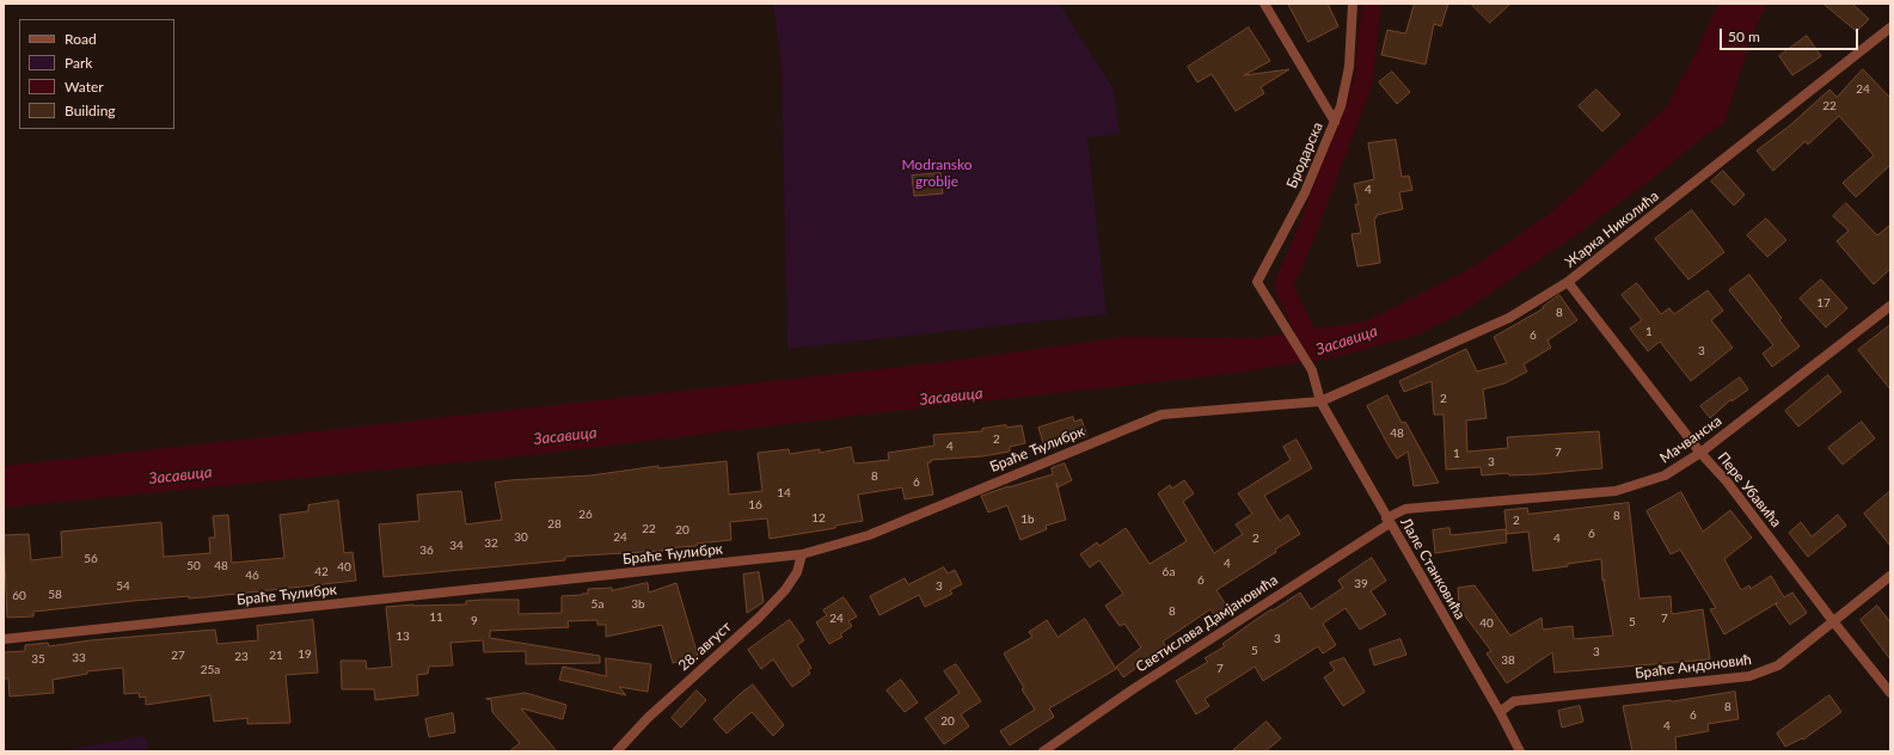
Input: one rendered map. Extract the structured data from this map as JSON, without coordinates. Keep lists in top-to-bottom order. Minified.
{"streets":{"street":["Бродарска","Жарка Николића","Мачванска","Браће Ћулибрк","Пере Убавића","Лале Станковића","Светислава Дамјановића","28. август","Браће Андоновић"]},"crossings":[["Бродарска","Лале Станковића"],["Жарка Николића","Браће Ћулибрк"],["Жарка Николића","Пере Убавића"],["Жарка Николића","Лале Станковића"],["Мачванска","Пере Убавића"],["Мачванска","Лале Станковића"],["Мачванска","Светислава Дамјановића"],["Браће Ћулибрк","Лале Станковића"],["Браће Ћулибрк","28. август"],["Пере Убавића","Браће Андоновић"],["Лале Станковића","Светислава Дамјановића"],["Лале Станковића","Браће Андоновић"]],"water":["Засавица"],"parks":["Modransko groblje"],"house_numbers":["24","22","4","17","8","1","6","3","2","48","2","4","7","1","3","8","6","14","16","26","8","12","1b","2","28","22","20","6","30","24","2","4","32","34","36","56","4","50","48","40","42","6a","46","6","39","54","3","58","60","5a","3b","8","11","24","7","9","5","40","13","3","5","3","19","27","21","23","33","35","38","7","25a","8","6","20","4"],"legend":["Road","Park","Water","Building"],"scale_bar":"50 m"}
